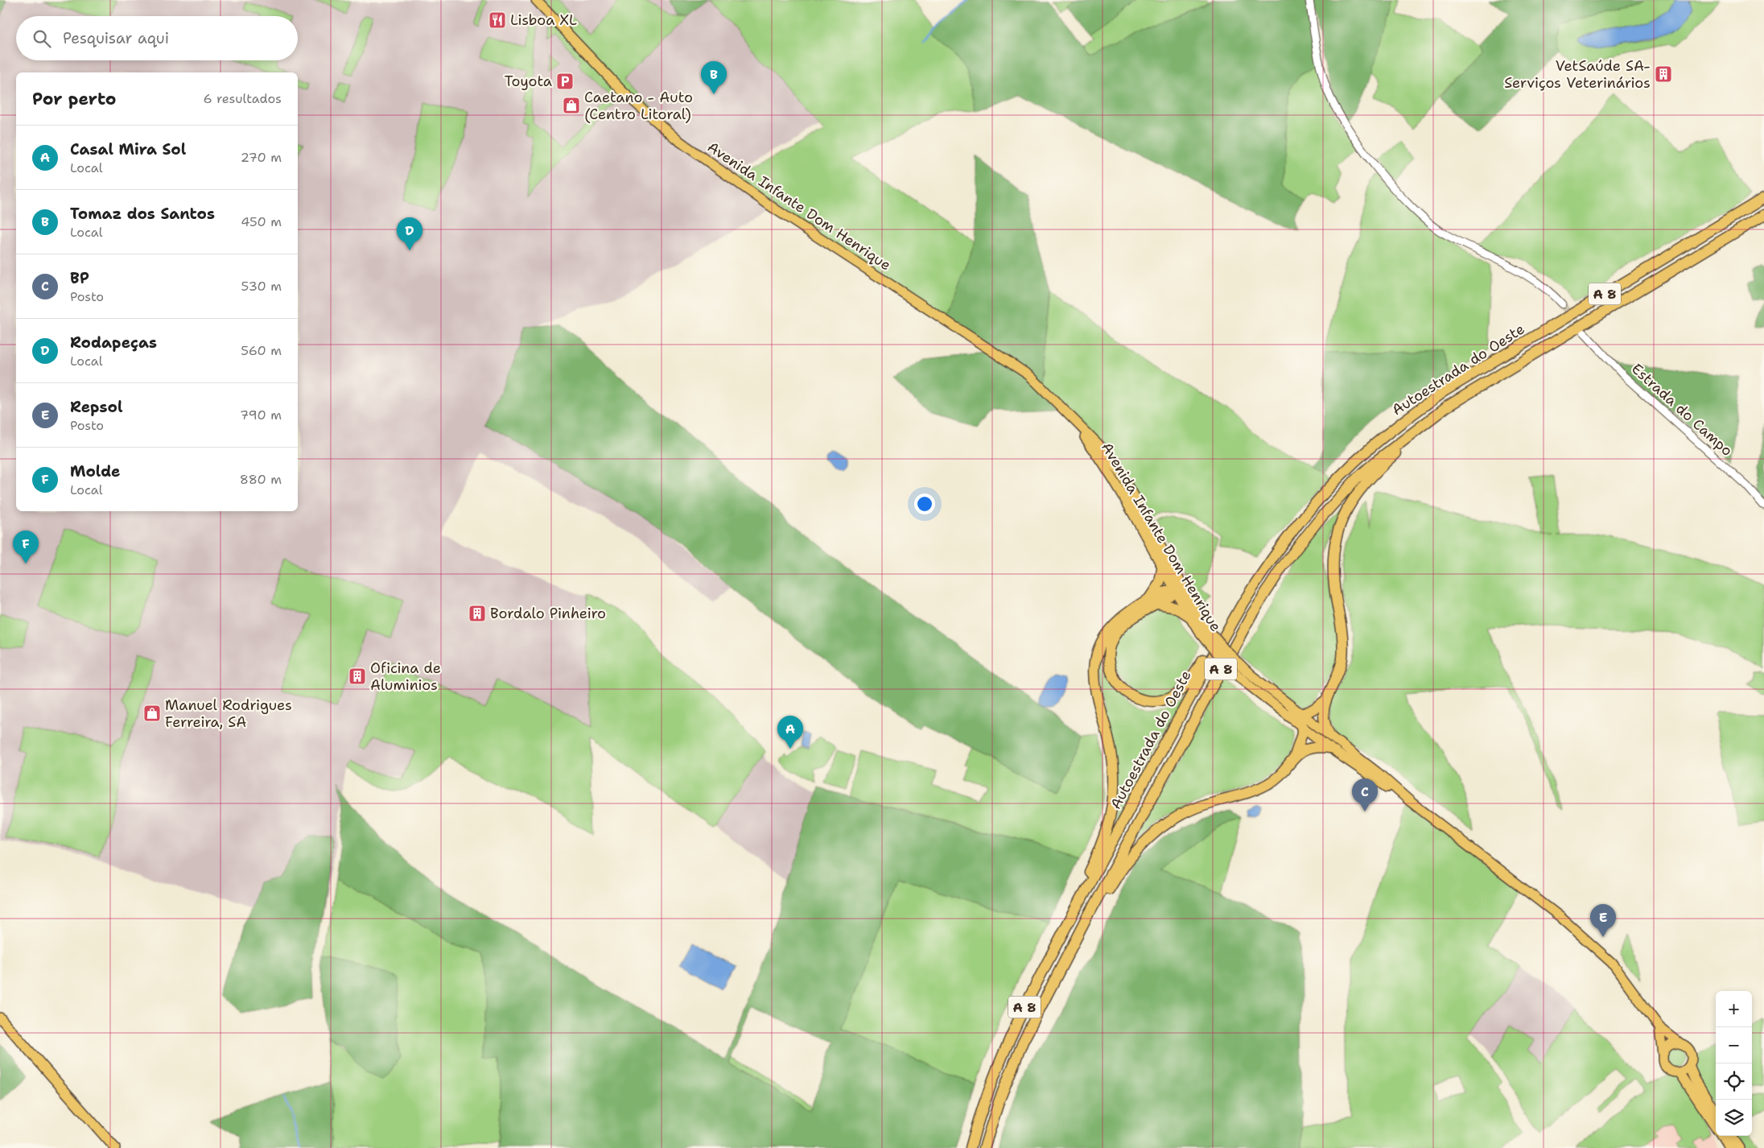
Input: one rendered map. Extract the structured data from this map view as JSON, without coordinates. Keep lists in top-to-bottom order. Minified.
{"streets":{"highway":["A 8","Autoestrada do Oeste"],"main road":["Avenida Infante Dom Henrique"],"street":["Estrada do Campo"]},"places":{"restaurant":["Lisboa XL"],"building":["VetSaúde SA- Serviços Veterinários","Bordalo Pinheiro","Oficina de Aluminios"],"parking":["Toyota"],"shop":["Caetano - Auto (Centro Litoral)","Manuel Rodrigues Ferreira, SA"]},"page":{"search":"Pesquisar aqui","pins":["B","D","F","A","C","E"],"heading":["Por perto","6 resultados"],"list":[{"mark":"A","name":"Casal Mira Sol","note":"Local","value":"270 m"},{"mark":"B","name":"Tomaz dos Santos","note":"Local","value":"450 m"},{"mark":"C","name":"BP","note":"Posto","value":"530 m"},{"mark":"D","name":"Rodapeças","note":"Local","value":"560 m"},{"mark":"E","name":"Repsol","note":"Posto","value":"790 m"},{"mark":"F","name":"Molde","note":"Local","value":"880 m"}],"map_buttons":["+","−"]}}
